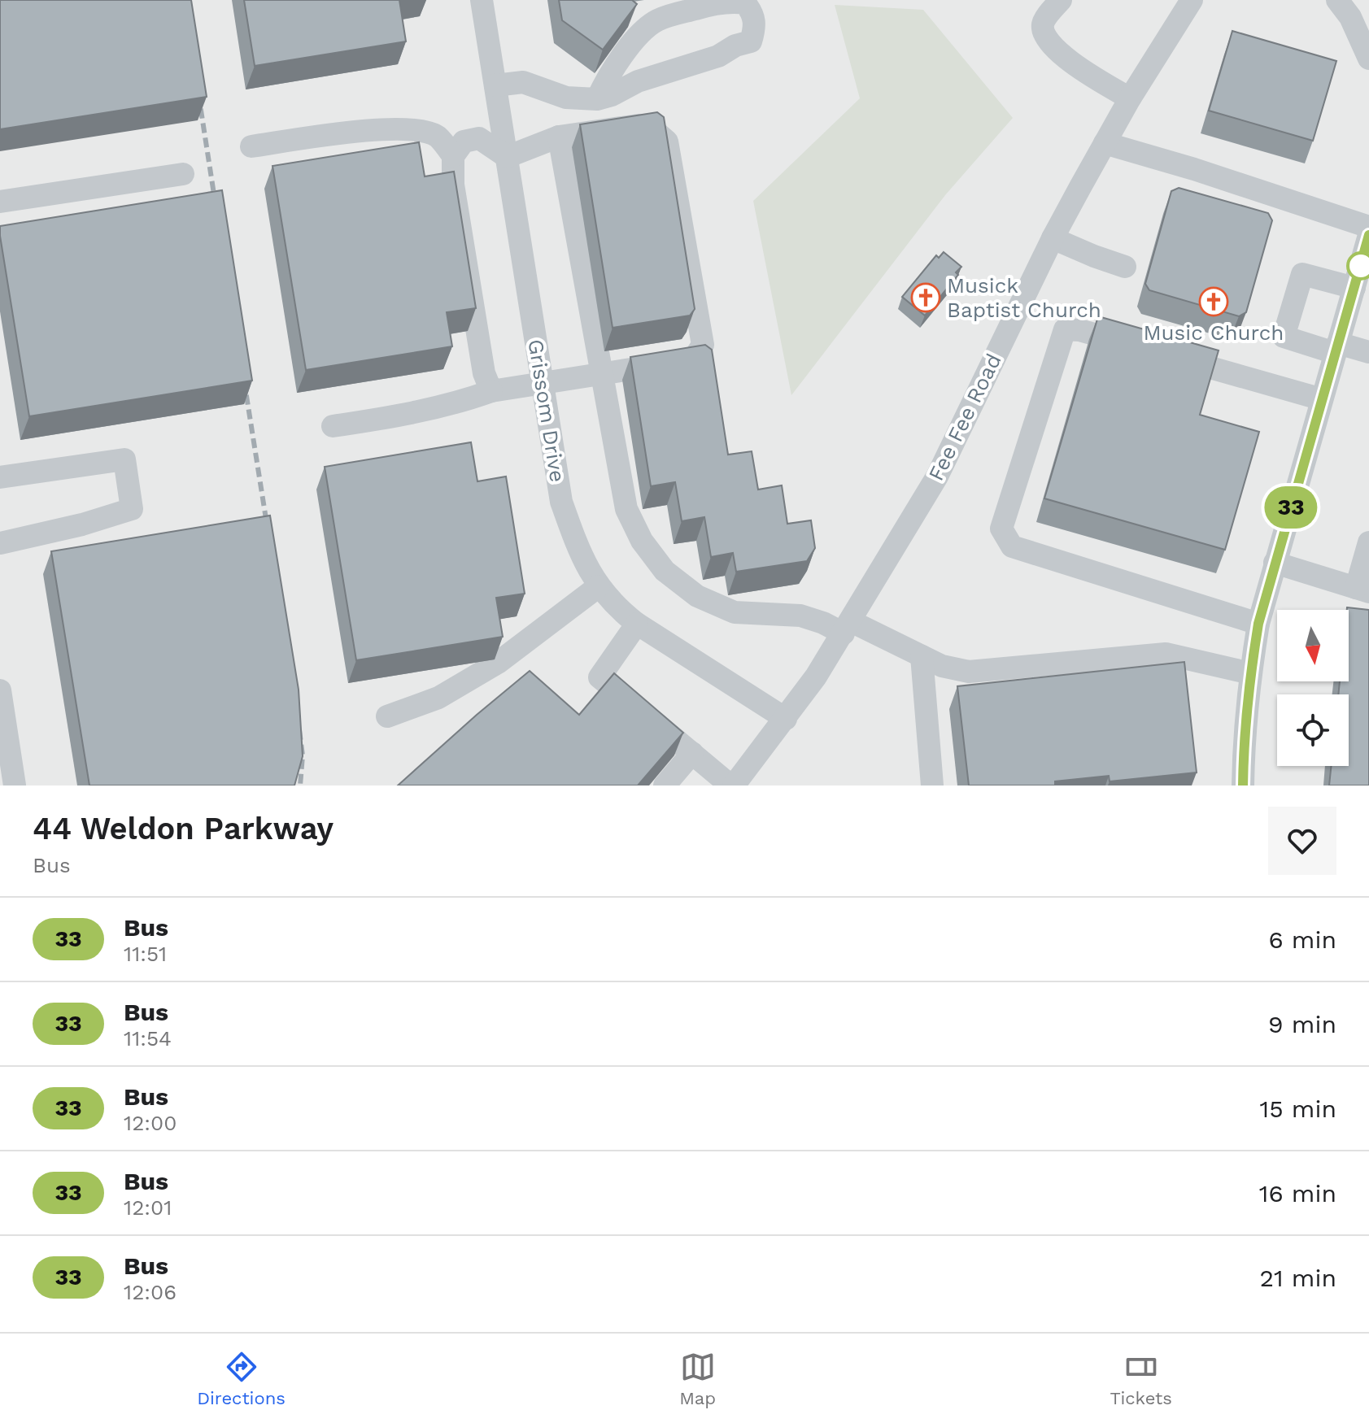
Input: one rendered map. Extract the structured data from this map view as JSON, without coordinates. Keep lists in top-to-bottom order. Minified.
{"streets":{"street":["Grissom Drive","Fee Fee Road"]},"crossings":[["Grissom Drive","Fee Fee Road"]],"places":{"church":["Musick Baptist Church","Music Church"]},"lines":["bus line 33"],"north":"bottom","page":{"on_map":"33","heading":["44 Weldon Parkway","Bus"],"list":[{"mark":"33","name":"Bus","note":"11:51","value":"6 min"},{"mark":"33","name":"Bus","note":"11:54","value":"9 min"},{"mark":"33","name":"Bus","note":"12:00","value":"15 min"},{"mark":"33","name":"Bus","note":"12:01","value":"16 min"},{"mark":"33","name":"Bus","note":"12:06","value":"21 min"}],"tabs":["Directions","Map","Tickets"]}}
